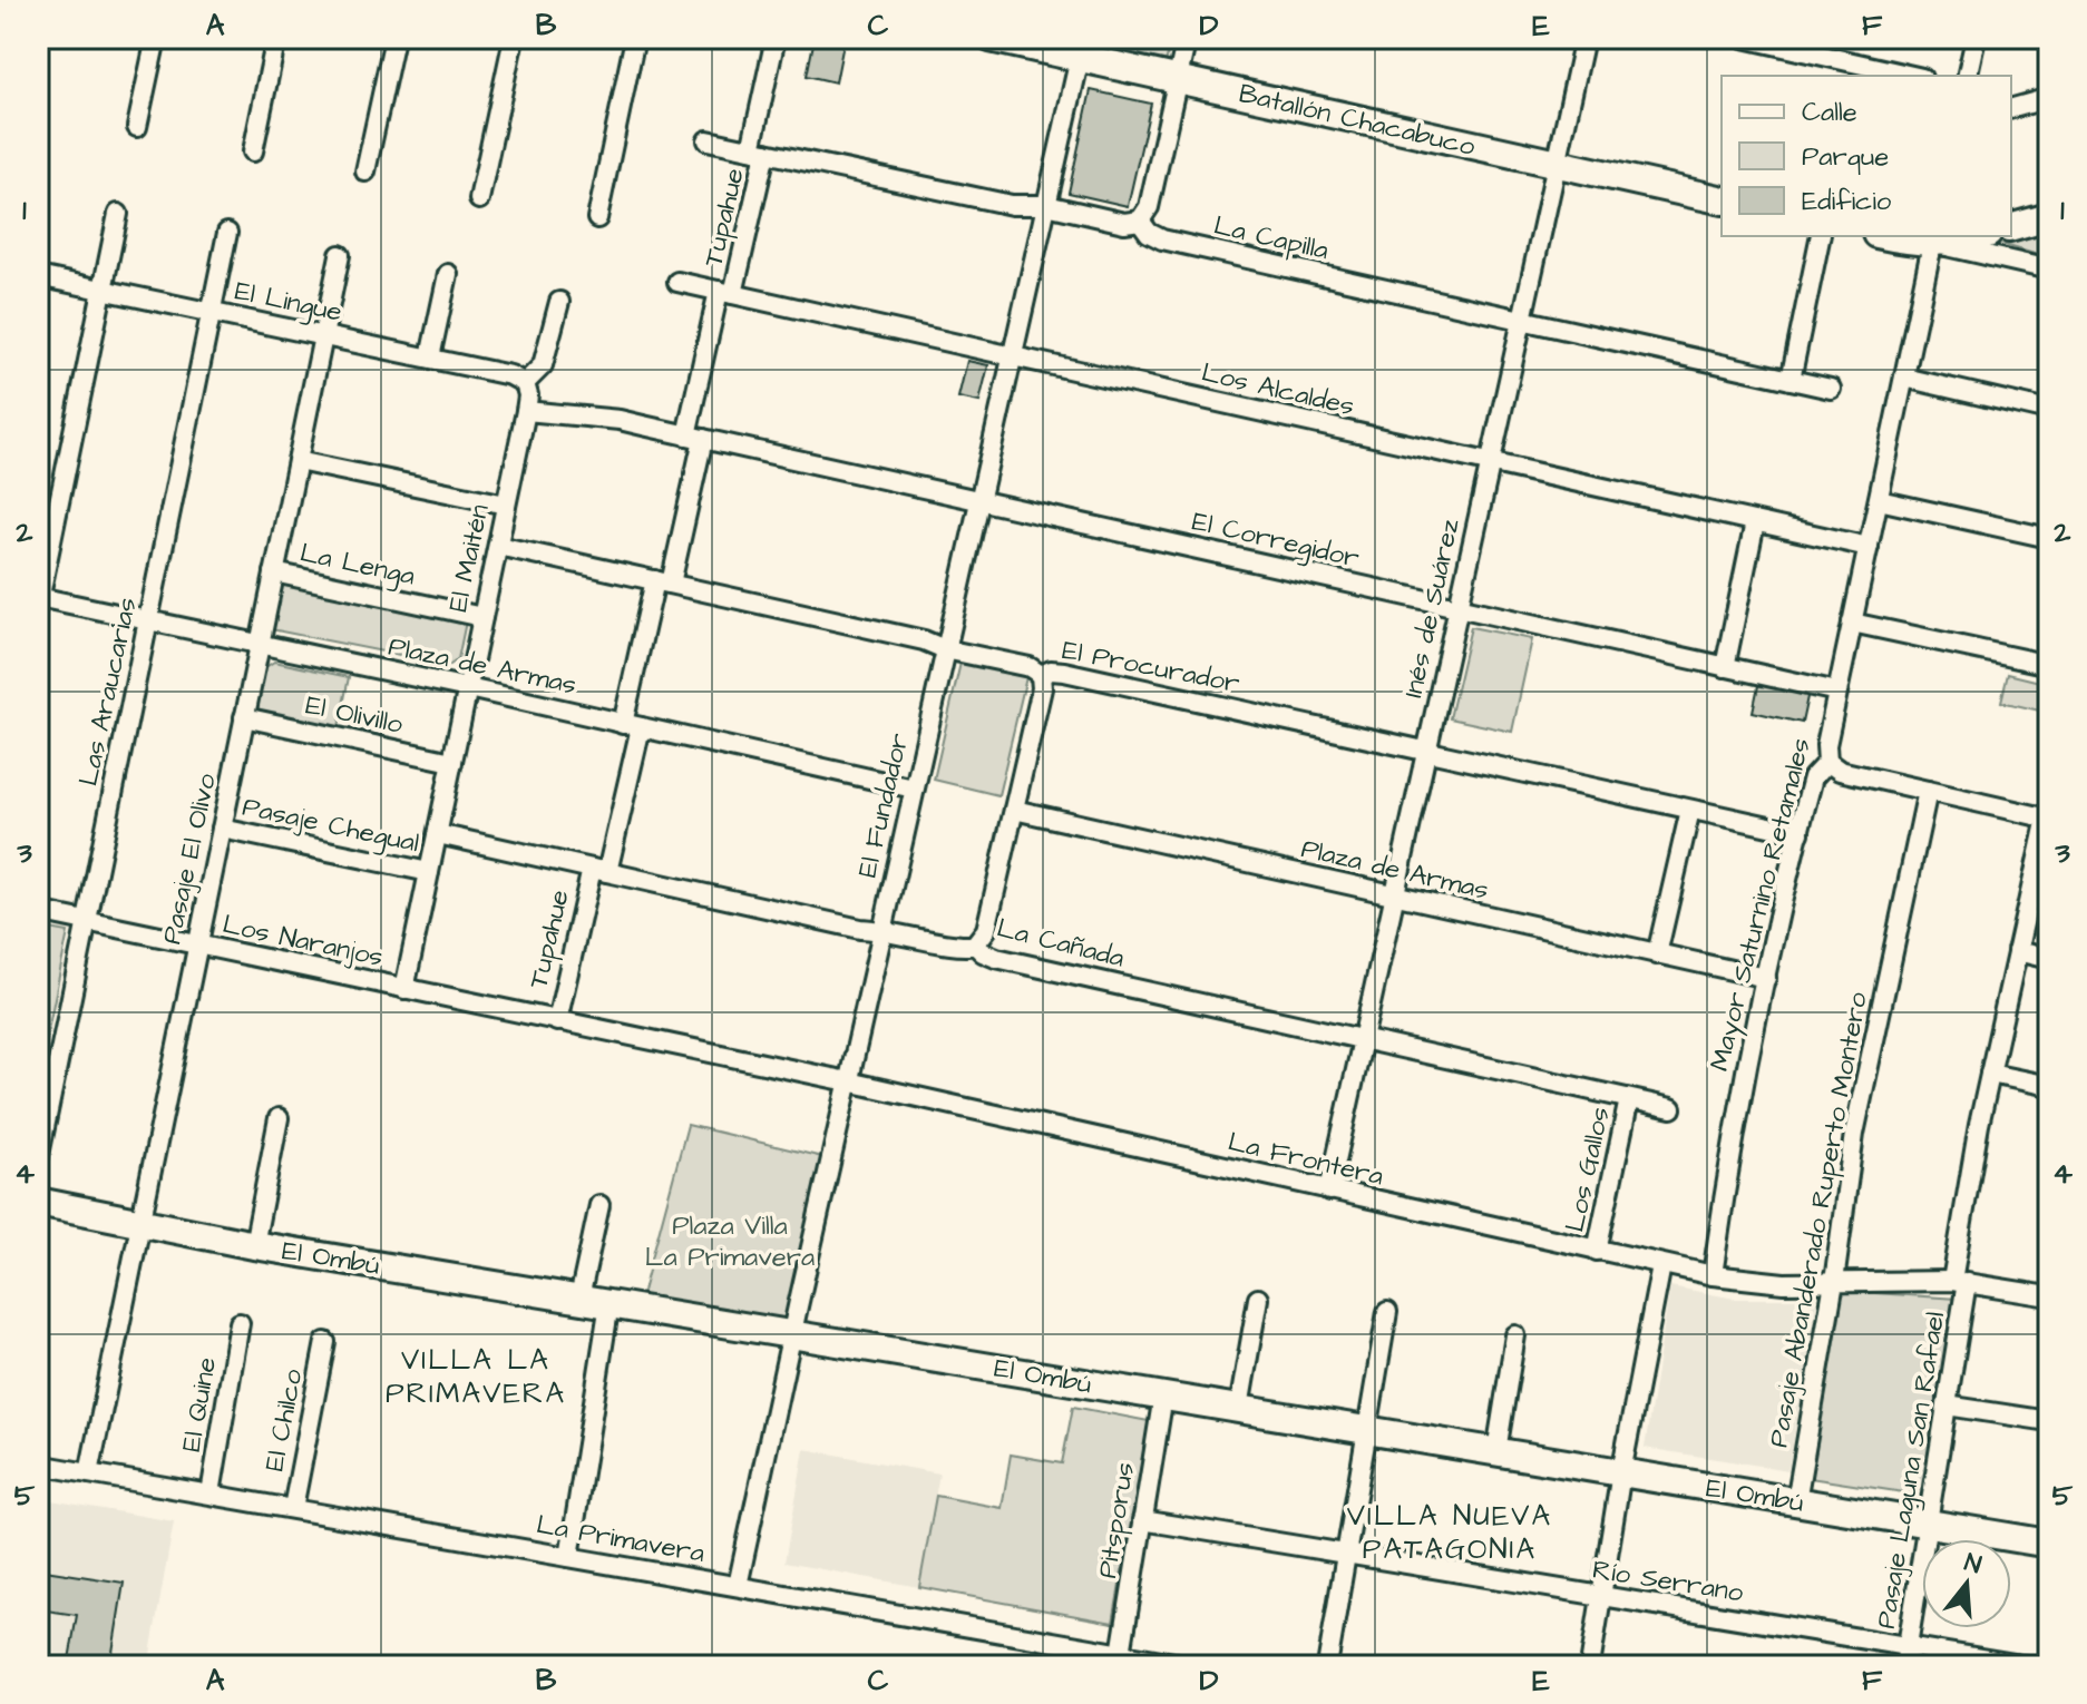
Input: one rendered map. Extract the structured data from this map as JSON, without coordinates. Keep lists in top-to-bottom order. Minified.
{"streets":{"street":["Batallón Chacabuco","Tupahue","La Capilla","El Lingue","Los Alcaldes","El Corregidor","El Maitén","La Lenga","Inés de Suárez","Plaza de Armas","El Procurador","Las Araucarias","El Olivillo","El Fundador","Pasaje Chegual","Pasaje El Olivo","Mayor Saturnino Retamales","Los Naranjos","La Cañada","La Frontera","Los Gallos","Pasaje Abanderado Ruperto Montero","El Ombú","El Quine","El Chilco","Pasaje Laguna San Rafael","Pitsporus","La Primavera","Río Serrano"]},"crossings":[["Batallón Chacabuco","Inés de Suárez"],["Batallón Chacabuco","El Fundador"],["Tupahue","La Capilla"],["Tupahue","Los Alcaldes"],["Tupahue","El Corregidor"],["Tupahue","Plaza de Armas"],["Tupahue","El Procurador"],["Tupahue","Los Naranjos"],["Tupahue","La Cañada"],["Tupahue","La Frontera"],["La Capilla","Inés de Suárez"],["La Capilla","El Fundador"],["El Lingue","El Maitén"],["El Lingue","Las Araucarias"],["El Lingue","Pasaje El Olivo"],["Los Alcaldes","Inés de Suárez"],["Los Alcaldes","El Fundador"],["Los Alcaldes","Mayor Saturnino Retamales"],["El Corregidor","Inés de Suárez"],["El Corregidor","El Fundador"],["El Corregidor","Mayor Saturnino Retamales"],["El Maitén","La Lenga"],["El Maitén","Plaza de Armas"],["El Maitén","El Procurador"],["El Maitén","El Olivillo"],["El Maitén","Pasaje Chegual"],["El Maitén","Los Naranjos"],["El Maitén","La Cañada"],["La Lenga","Pasaje El Olivo"],["Inés de Suárez","Plaza de Armas"],["Inés de Suárez","El Procurador"],["Inés de Suárez","La Cañada"],["Inés de Suárez","La Frontera"],["Plaza de Armas","Las Araucarias"],["Plaza de Armas","El Fundador"],["Plaza de Armas","Pasaje El Olivo"],["Plaza de Armas","Mayor Saturnino Retamales"],["El Procurador","El Fundador"],["El Procurador","Mayor Saturnino Retamales"],["Las Araucarias","Los Naranjos"],["El Olivillo","Pasaje El Olivo"],["El Fundador","La Cañada"],["El Fundador","La Frontera"],["El Fundador","El Ombú"],["El Fundador","La Primavera"],["Pasaje Chegual","Pasaje El Olivo"],["Pasaje El Olivo","Los Naranjos"],["Pasaje El Olivo","El Ombú"],["Pasaje El Olivo","La Primavera"],["Mayor Saturnino Retamales","La Frontera"],["Los Naranjos","La Frontera"],["La Cañada","Los Gallos"],["La Frontera","Los Gallos"],["La Frontera","Pasaje Abanderado Ruperto Montero"],["La Frontera","Pasaje Laguna San Rafael"],["Pasaje Abanderado Ruperto Montero","El Ombú"],["El Ombú","Pasaje Laguna San Rafael"],["El Ombú","Pitsporus"],["El Quine","La Primavera"],["El Chilco","La Primavera"],["Pasaje Laguna San Rafael","Río Serrano"],["Pitsporus","La Primavera"],["Pitsporus","Río Serrano"]],"districts":["VILLA LA PRIMAVERA","VILLA NUEVA PATAGONIA"],"parks":["Plaza Villa La Primavera"],"legend":["Calle","Parque","Edificio"],"north":"top","grid":{"columns":["A","B","C","D","E","F"],"rows":["1","2","3","4","5"]}}
